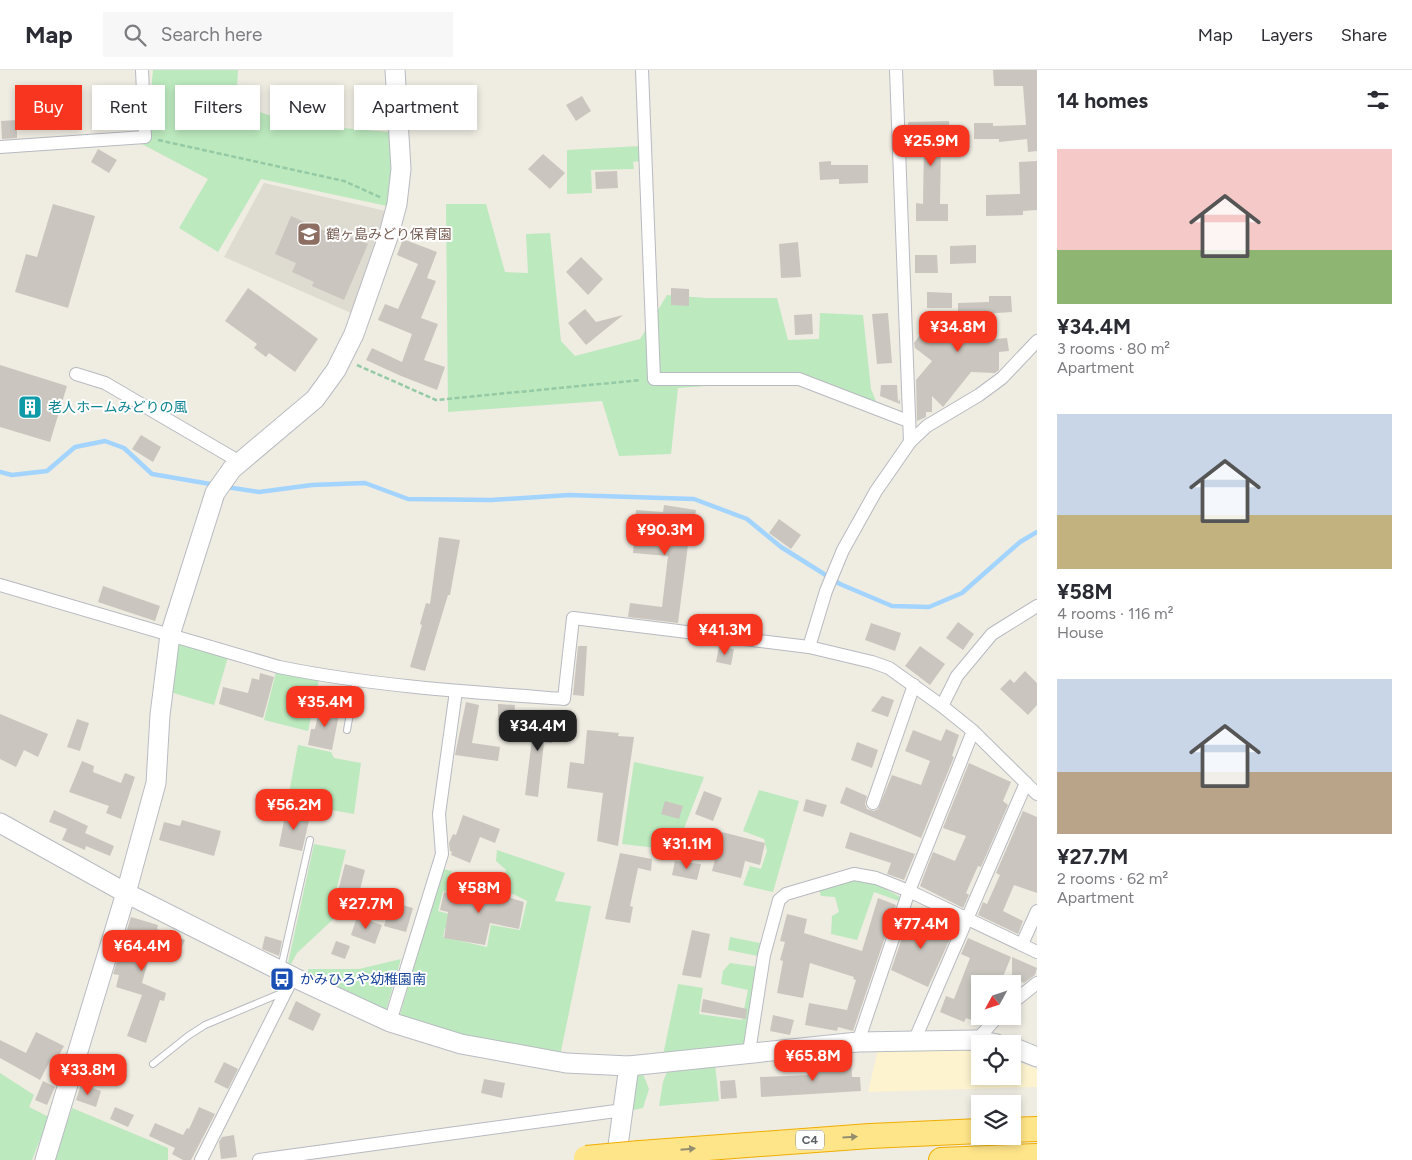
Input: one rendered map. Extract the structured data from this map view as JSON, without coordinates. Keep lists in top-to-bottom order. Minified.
{"streets":{"highway":["C4"]},"places":{"school or university":["鶴ヶ島みどり保育園"],"building":["老人ホームみどりの風"],"bus stop":["かみひろや幼稚園南"]},"north":"bottom left","page":{"header":"Map","search":"Search here","nav":["Map","Layers","Share"],"heading":"14 homes","chip":["Buy","Rent","Filters","New","Apartment"],"price":["¥25.9M","¥34.8M","¥90.3M","¥41.3M","¥35.4M","¥34.4M","¥56.2M","¥31.1M","¥58M","¥27.7M","¥77.4M","¥64.4M","¥65.8M","¥33.8M"],"list":[{"name":"¥34.4M","note":"3 rooms · 80 m² · Apartment"},{"name":"¥58M","note":"4 rooms · 116 m² · House"},{"name":"¥27.7M","note":"2 rooms · 62 m² · Apartment"}]}}
